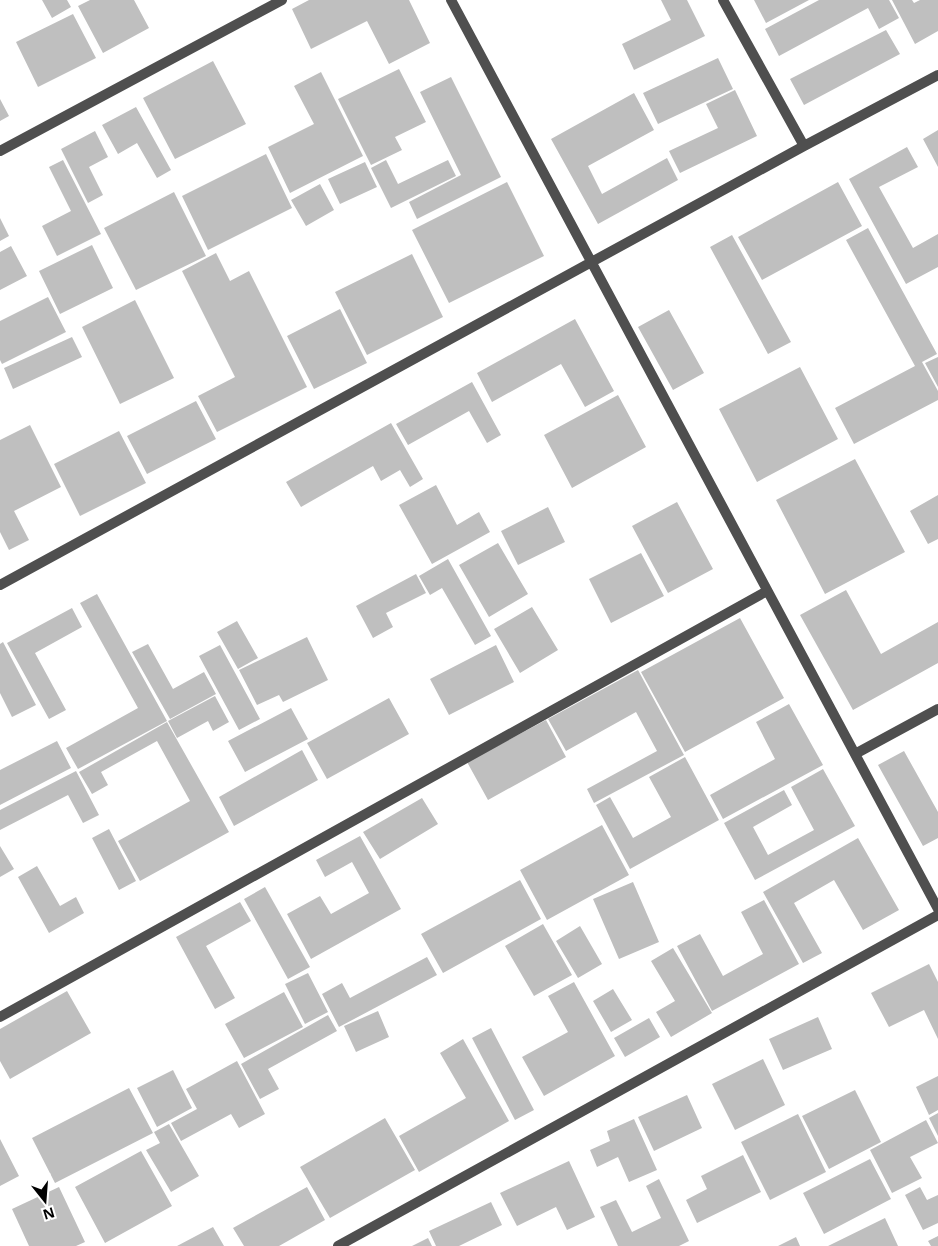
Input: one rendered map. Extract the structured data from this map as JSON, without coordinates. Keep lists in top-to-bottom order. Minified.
{"north":"bottom"}
